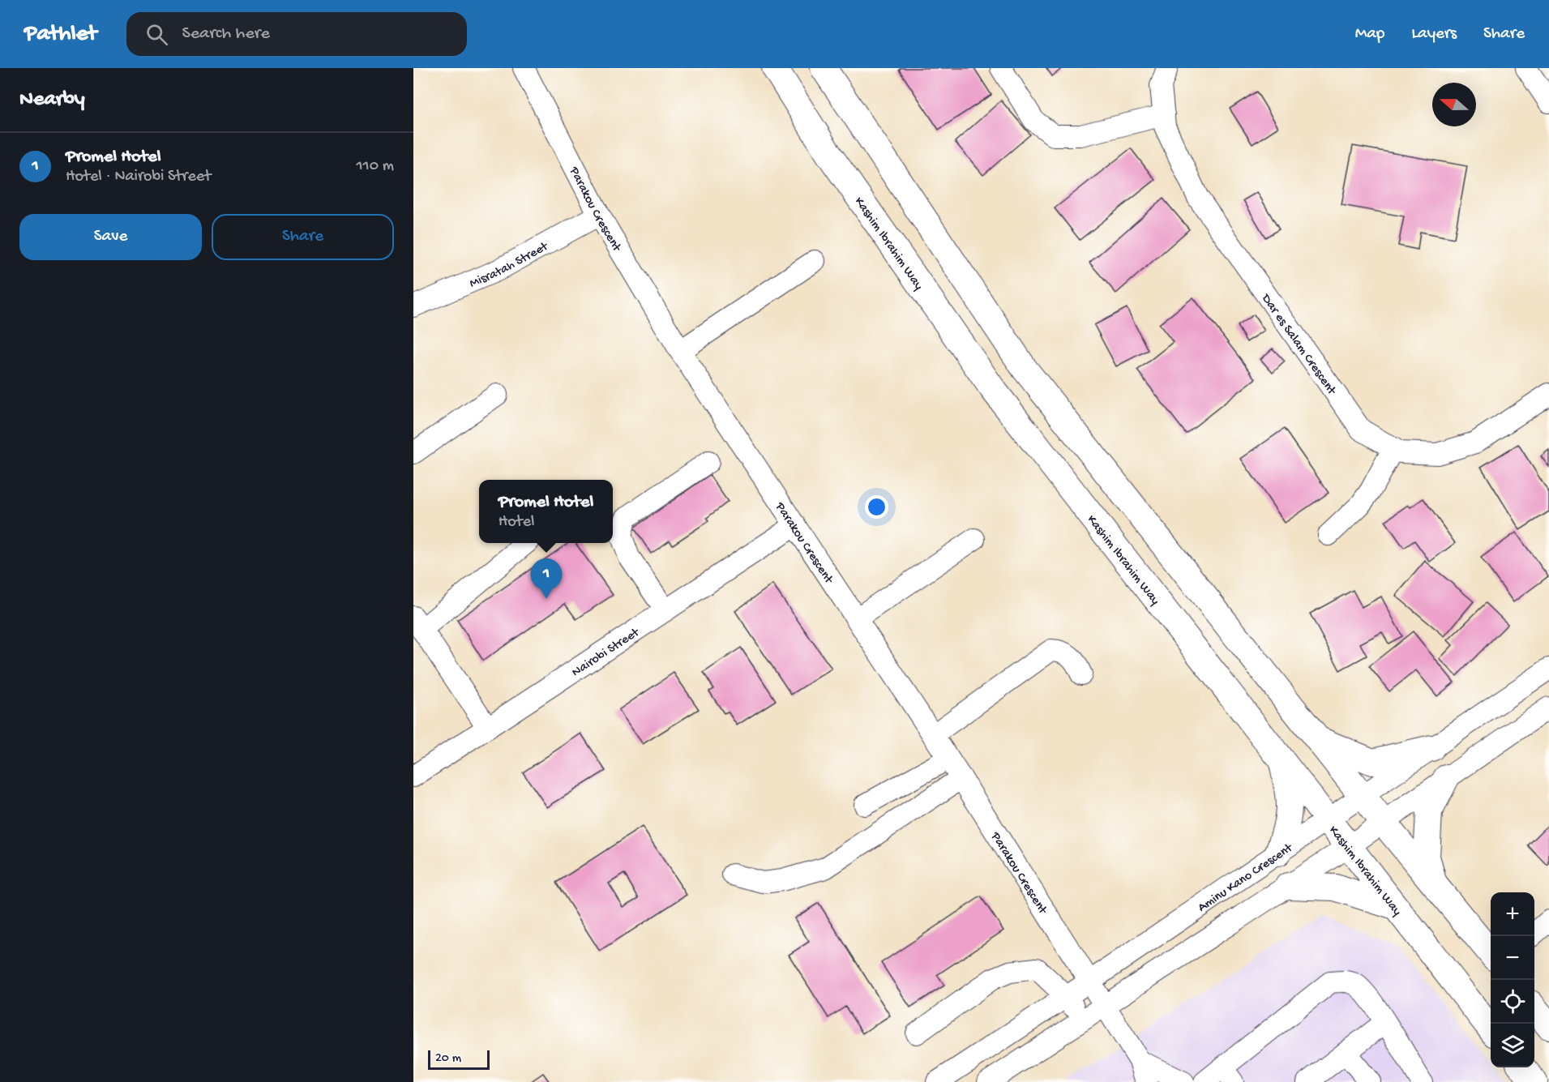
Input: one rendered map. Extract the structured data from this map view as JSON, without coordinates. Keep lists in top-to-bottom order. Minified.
{"streets":{"main road":["Kashim Ibrahim Way"],"street":["Parakou Crescent","Misratah Street","Dar es Salam Crescent","Nairobi Street","Aminu Kano Crescent"]},"crossings":[["Parakou Crescent","Misratah Street"],["Parakou Crescent","Nairobi Street"],["Parakou Crescent","Aminu Kano Crescent"],["Kashim Ibrahim Way","Aminu Kano Crescent"]],"scale_bar":"20 m","north":"left","page":{"header":"Pathlet","search":"Search here","nav":["Map","Layers","Share"],"heading":"Nearby","list":[{"mark":"1","name":"Promel Hotel","note":"Hotel · Nairobi Street","value":"110 m"}],"buttons":["Save","Share"],"popup":["Promel Hotel","Hotel"],"pins":"1","map_buttons":["+","−"],"scale":"20 m"}}
